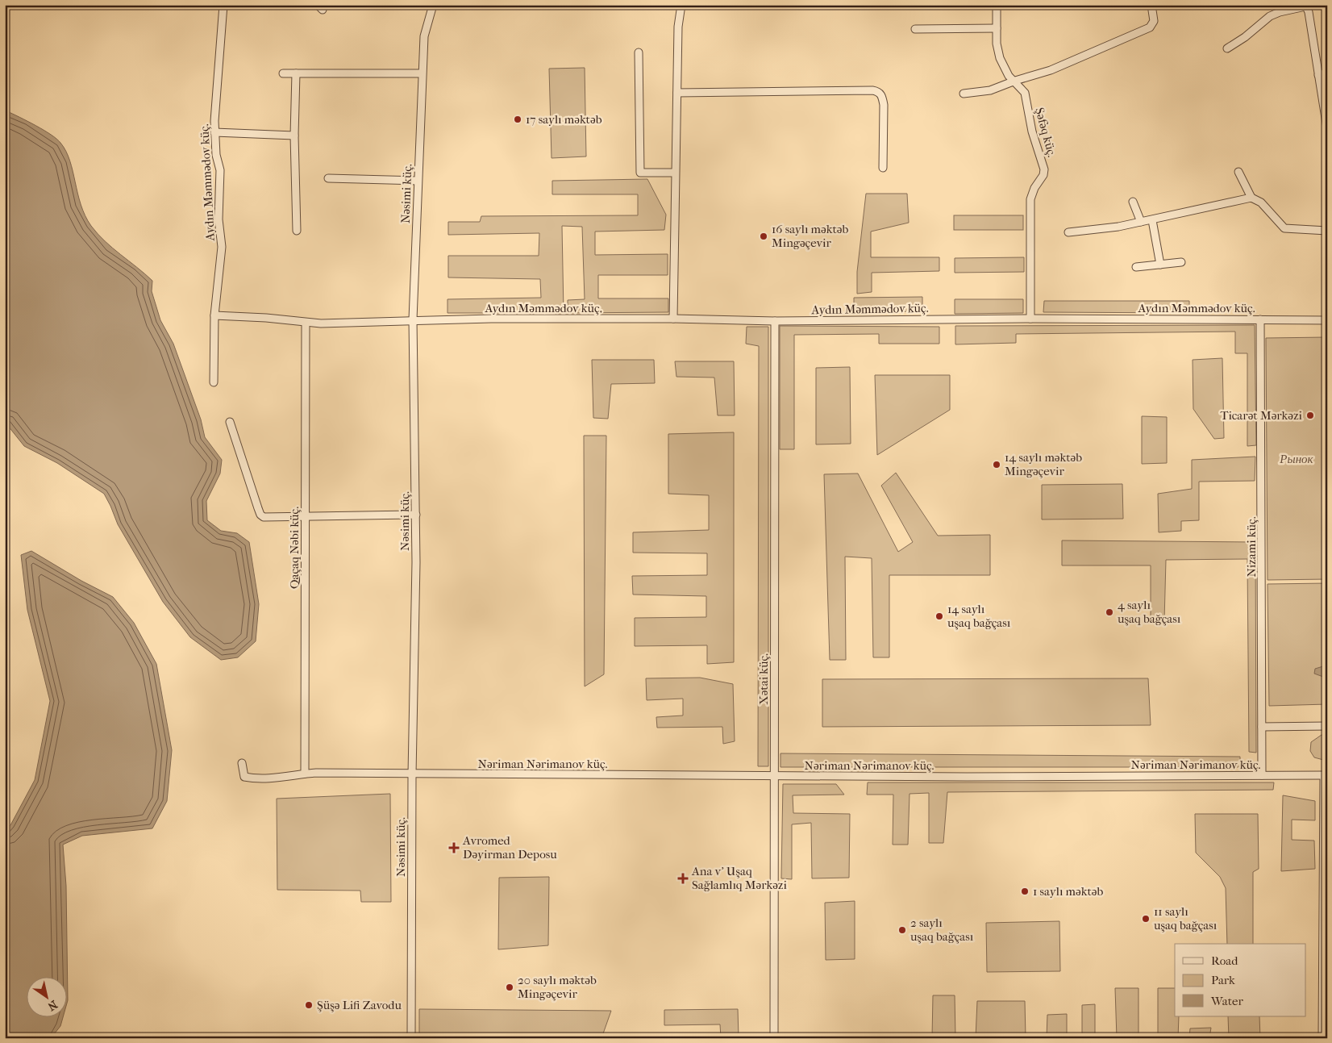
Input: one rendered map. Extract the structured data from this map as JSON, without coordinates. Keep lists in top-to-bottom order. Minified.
{"streets":{"street":["Şəfəq küç.","Aydın Məmmədov küç.","Nəsimi küç.","Nizami küç.","Qaçaq Nəbi küç.","Xətai küç.","Nəriman Nərimanov küç."]},"crossings":[["Şəfəq küç.","Aydın Məmmədov küç."],["Aydın Məmmədov küç.","Nəsimi küç."],["Aydın Məmmədov küç.","Nizami küç."],["Aydın Məmmədov küç.","Qaçaq Nəbi küç."],["Aydın Məmmədov küç.","Xətai küç."],["Nəsimi küç.","Nəriman Nərimanov küç."],["Nizami küç.","Nəriman Nərimanov küç."],["Qaçaq Nəbi küç.","Nəriman Nərimanov küç."],["Xətai küç.","Nəriman Nərimanov küç."]],"parks":["Рынок"],"places":{"other":["17 saylı məktəb","16 saylı məktəb Mingəçevir","Ticarət Mərkəzi","14 saylı məktəb Mingəçevir","4 saylı uşaq bağçası","14 saylı uşaq bağçası","1 saylı məktəb","11 saylı uşaq bağçası","2 saylı uşaq bağçası","20 saylı məktəb Mingəçevir","Şüşə Lifi Zavodu"],"health":["Avromed Dəyirman Deposu","Ana v' Uşaq Sağlamlıq Mərkəzi"]},"legend":["Road","Park","Water"],"north":"bottom right"}
